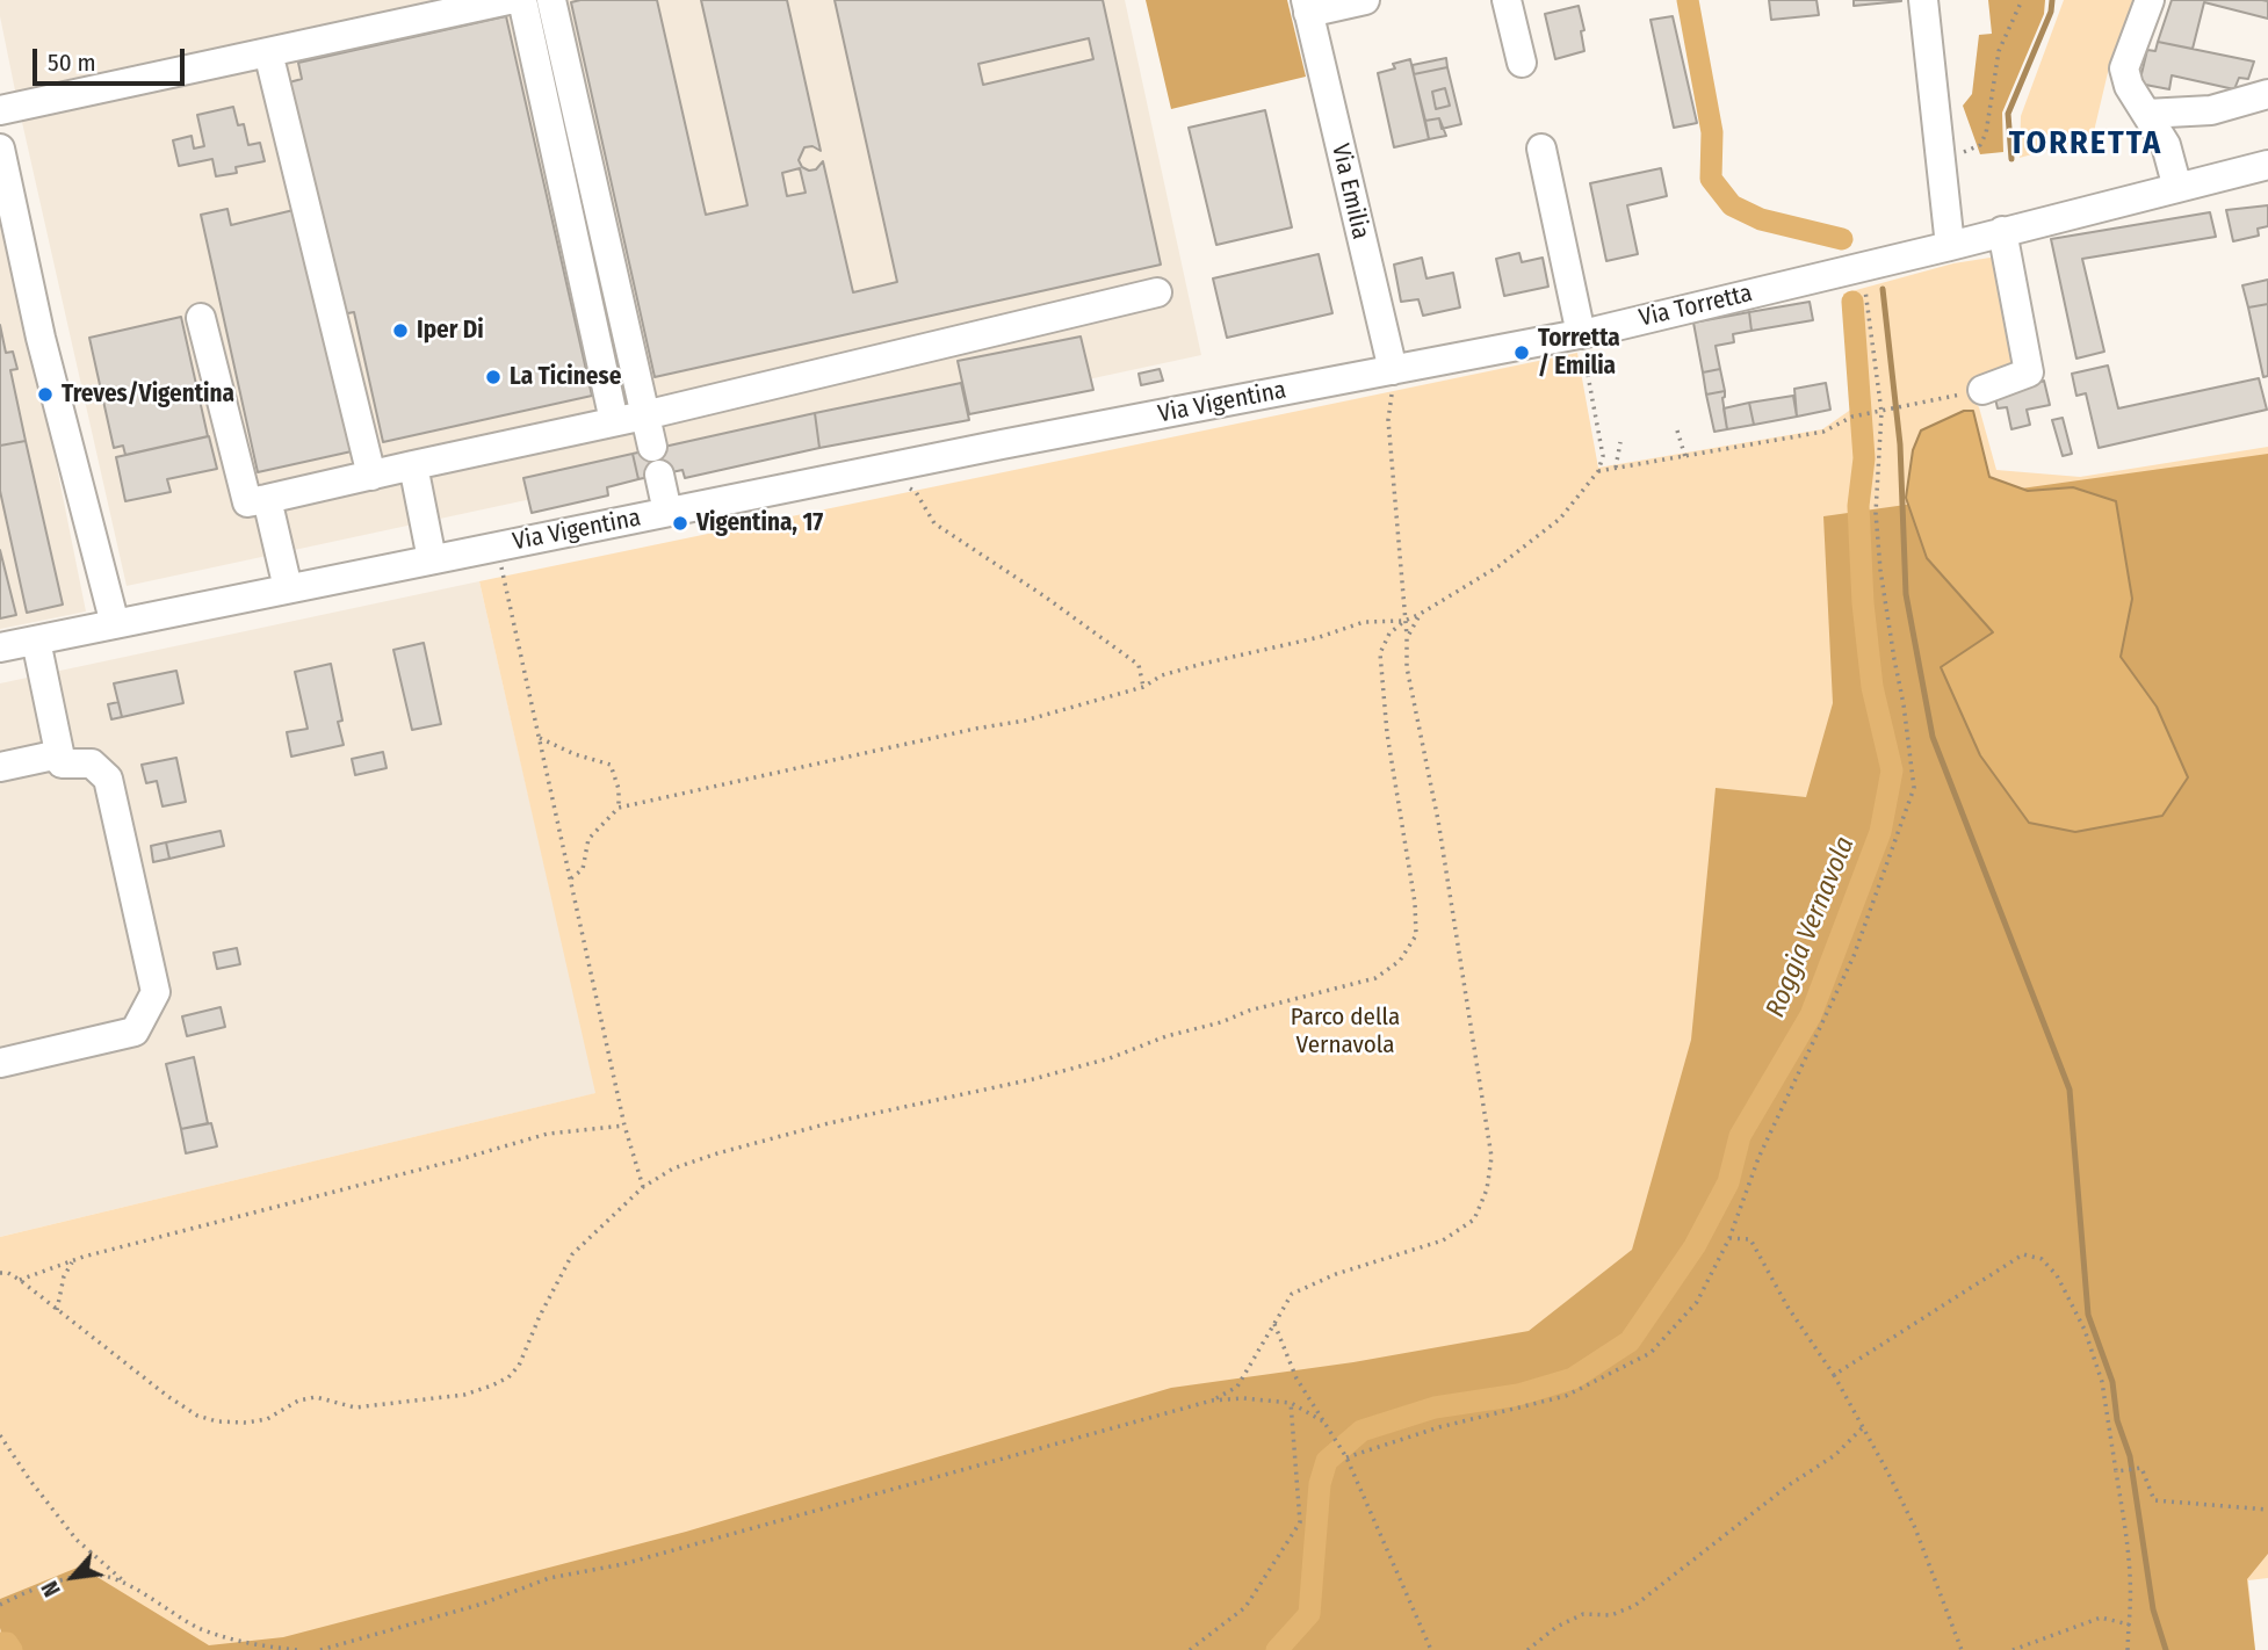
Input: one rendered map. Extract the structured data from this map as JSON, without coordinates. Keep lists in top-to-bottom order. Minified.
{"streets":{"street":["Via Emilia","Via Torretta","Via Vigentina"]},"crossings":[["Via Emilia","Via Torretta"],["Via Emilia","Via Vigentina"],["Via Torretta","Via Vigentina"]],"districts":["TORRETTA"],"water":["Roggia Vernavola"],"parks":["Parco della Vernavola"],"places":["Iper Di","Torretta / Emilia","La Ticinese","Treves/Vigentina","Vigentina, 17"],"scale_bar":"50 m","north":"bottom left"}
